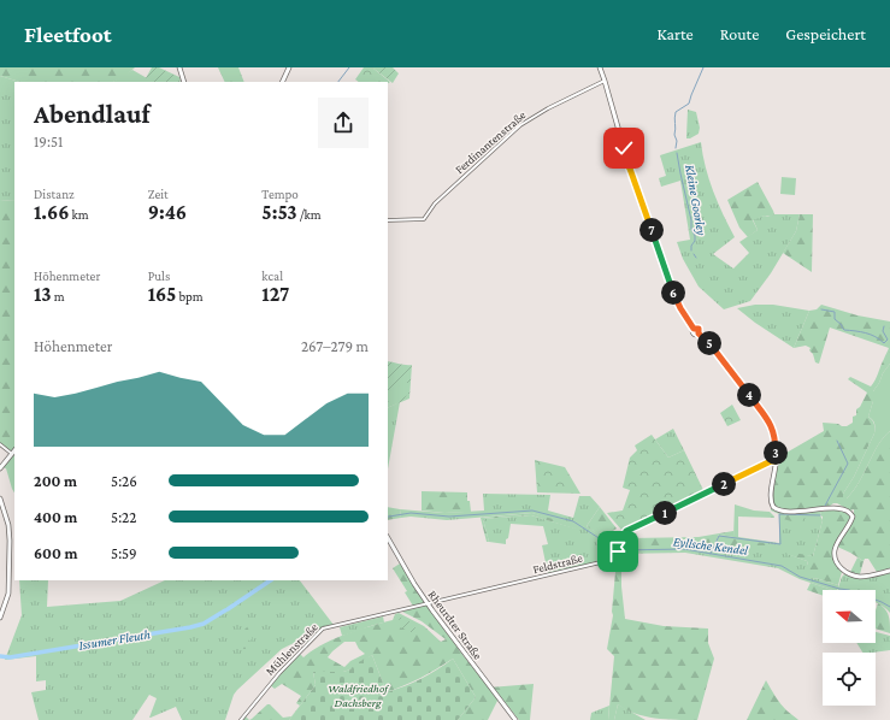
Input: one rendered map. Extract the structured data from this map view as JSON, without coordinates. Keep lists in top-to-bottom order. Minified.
{"streets":{"main road":["Rheurdter Straße"],"street":["Ferdinantenstraße","Feldstraße","Mühlenstraße"]},"crossings":[["Feldstraße","Rheurdter Straße"],["Feldstraße","Mühlenstraße"],["Rheurdter Straße","Mühlenstraße"]],"water":["Kleine Goorley","Eyllsche Kendel","Issumer Fleuth"],"parks":["Waldfriedhof Dachsberg"],"north":"left","page":{"header":"Fleetfoot","nav":["Karte","Route","Gespeichert"],"heading":["Abendlauf","19:51"],"stats":[["Distanz","1.66 km"],["Zeit","9:46"],["Tempo","5:53 /km"],["Höhenmeter","13 m"],["Puls","165 bpm"],["kcal","127"]],"pins":["7","6","5","4","3","2","1"],"chart":["Höhenmeter","267–279 m"],"list":[{"name":"200 m","note":"5:26"},{"name":"400 m","note":"5:22"},{"name":"600 m","note":"5:59"}]}}
